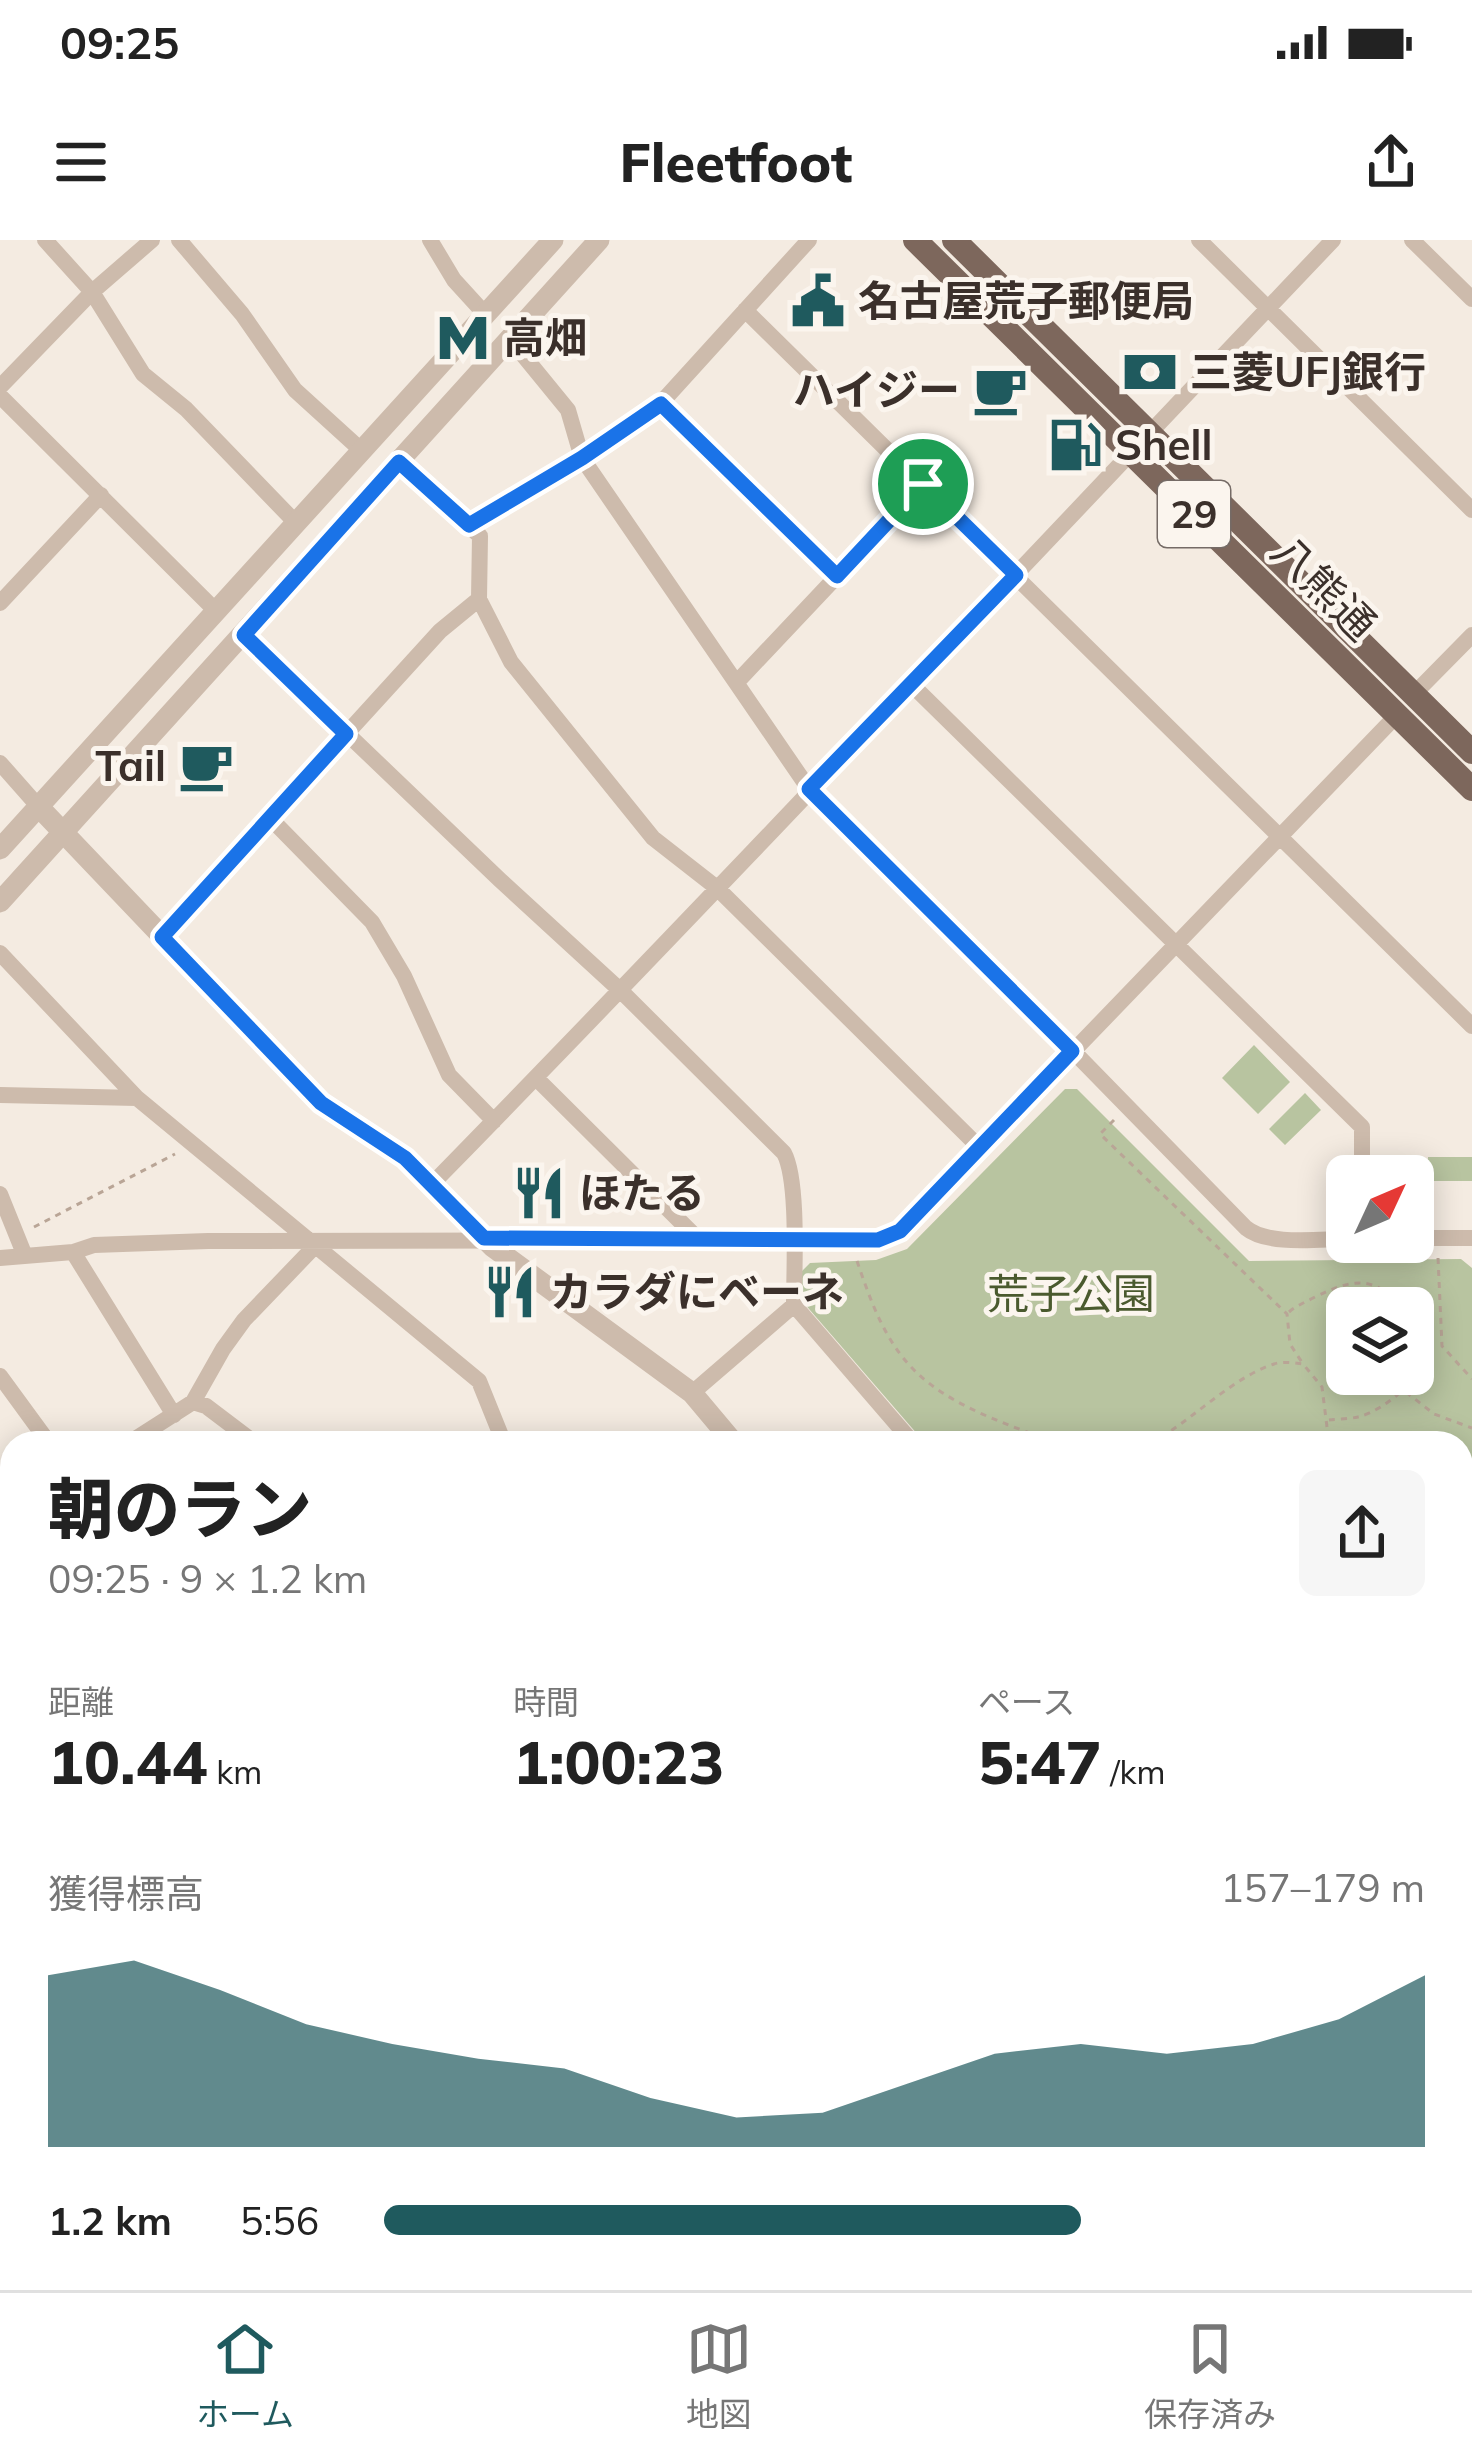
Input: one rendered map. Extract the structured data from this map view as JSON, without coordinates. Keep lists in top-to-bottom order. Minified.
{"streets":{"main road":["29","八熊通"]},"parks":["荒子公園"],"places":{"public building":["名古屋荒子郵便局"],"metro station":["高畑"],"bank":["三菱UFJ銀行"],"cafe":["ハイジー","Tail"],"fuel station":["Shell"],"restaurant":["ほたる","カラダにベーネ"]},"north":"top right","page":{"status":"09:25","header":"Fleetfoot","heading":["朝のラン","09:25 · 9 × 1.2 km"],"stats":[["距離","10.44 km"],["時間","1:00:23"],["ペース","5:47 /km"]],"chart":["獲得標高","157–179 m"],"list":[{"name":"1.2 km","note":"5:56"}],"tabs":["ホーム","地図","保存済み"]}}
